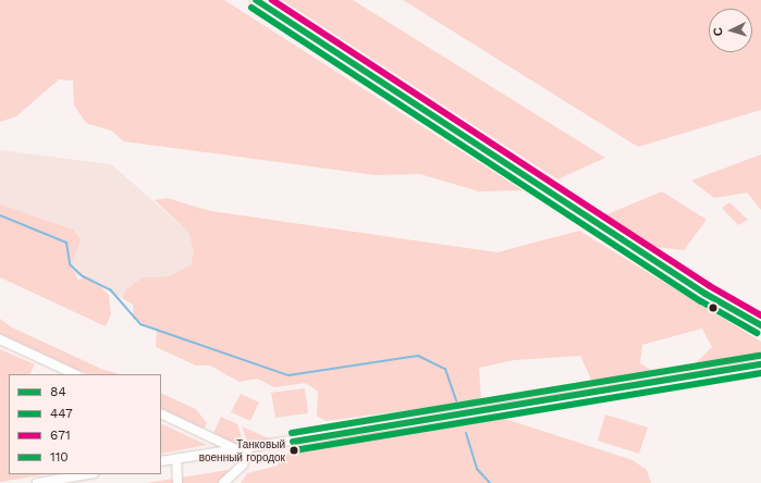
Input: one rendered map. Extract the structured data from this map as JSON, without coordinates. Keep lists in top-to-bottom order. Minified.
{"places":["Танковый военный городок"],"lines":["transit line 84","transit line 671","transit line 447","transit line 110"],"legend":["84","447","671","110"],"north":"left"}
